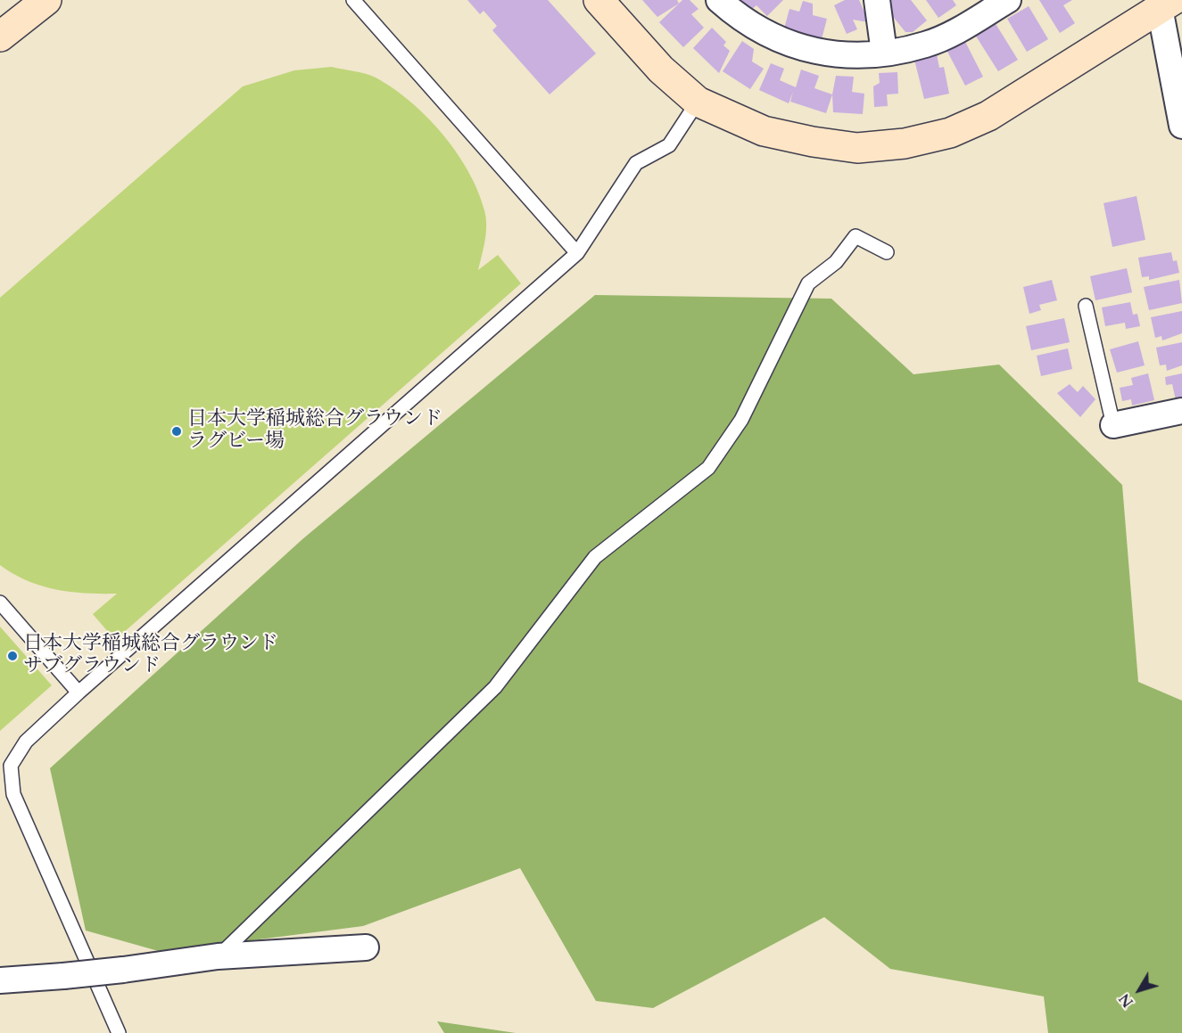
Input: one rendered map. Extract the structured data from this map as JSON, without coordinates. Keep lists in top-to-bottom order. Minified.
{"places":["日本大学稲城総合グラウンド ラグビー場","日本大学稲城総合グラウンド サブグラウンド"],"north":"bottom left"}
